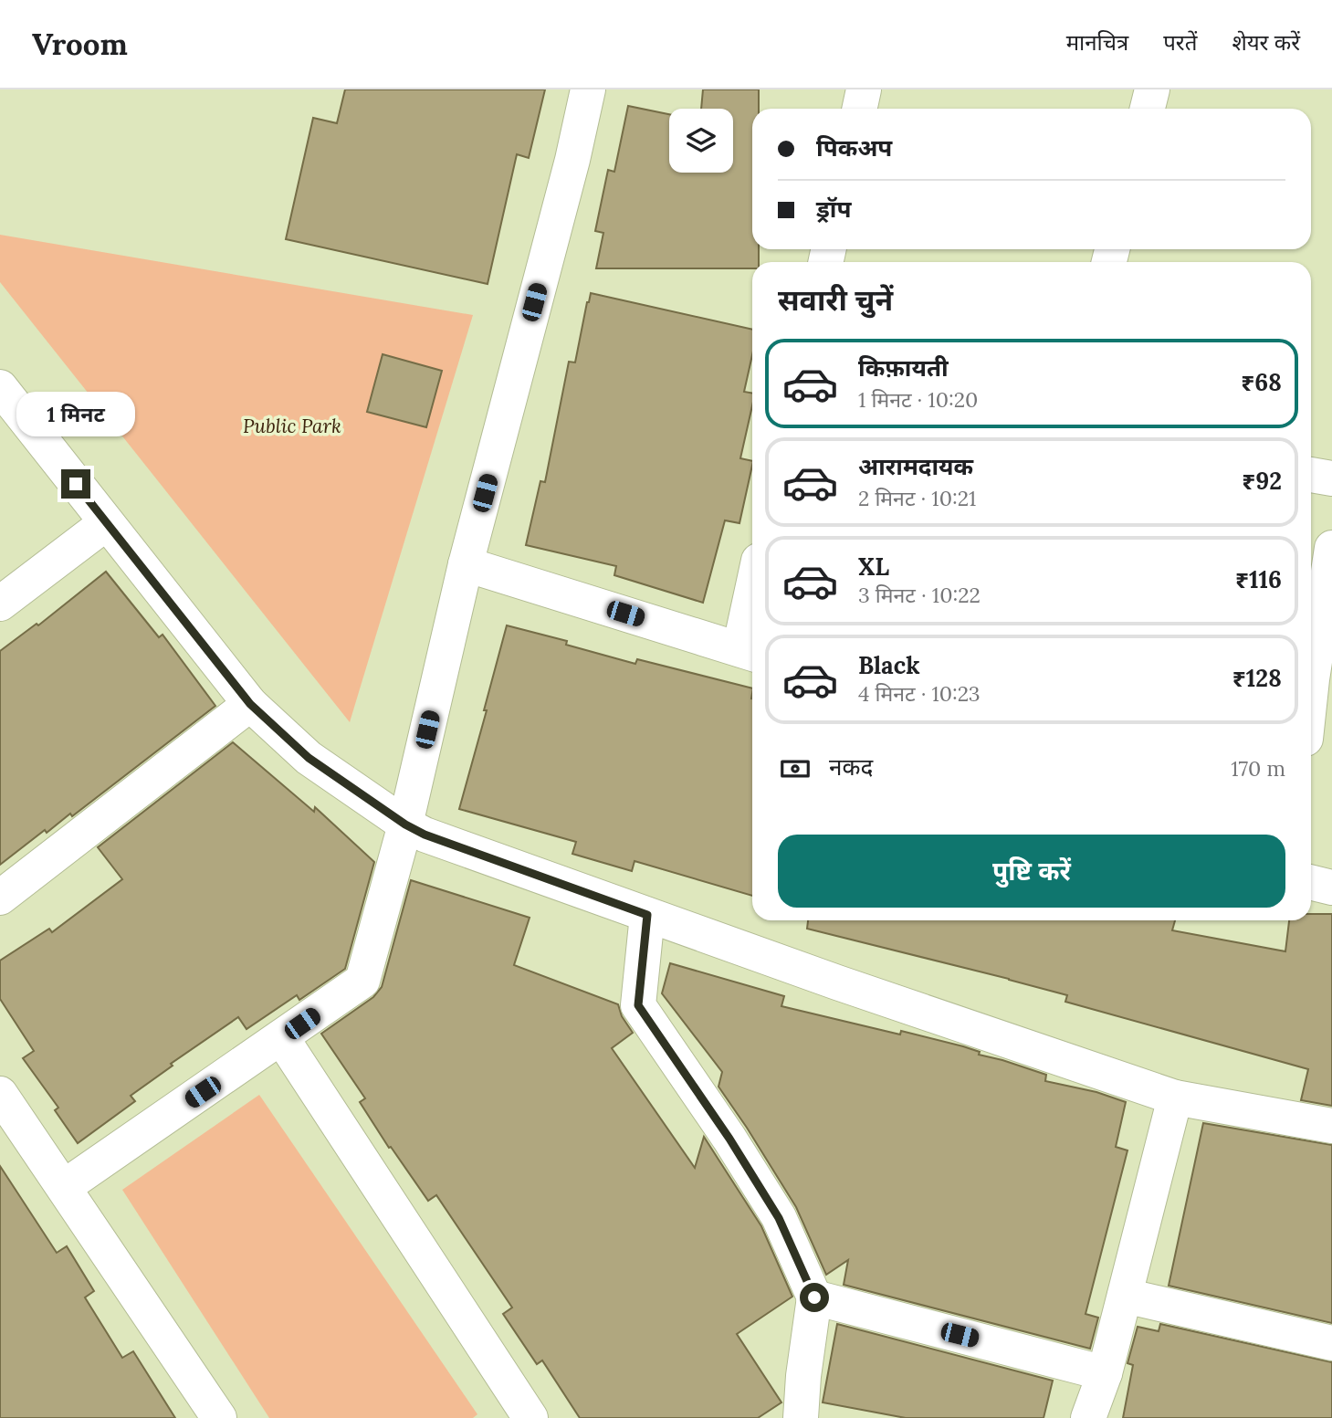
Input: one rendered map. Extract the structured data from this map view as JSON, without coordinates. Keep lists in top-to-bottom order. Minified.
{"parks":["Public Park"],"page":{"header":"Vroom","nav":["मानचित्र","परतें","शेयर करें"],"banner":["पिकअप","ड्रॉप"],"heading":"सवारी चुनें","list":[{"name":"किफ़ायती","note":"1 मिनट · 10:20","value":"₹68"},{"name":"आरामदायक","note":"2 मिनट · 10:21","value":"₹92"},{"name":"XL","note":"3 मिनट · 10:22","value":"₹116"},{"name":"Black","note":"4 मिनट · 10:23","value":"₹128"}],"bubble":"1 मिनट","pay":["नकद","170 m"],"buttons":"पुष्टि करें"}}
